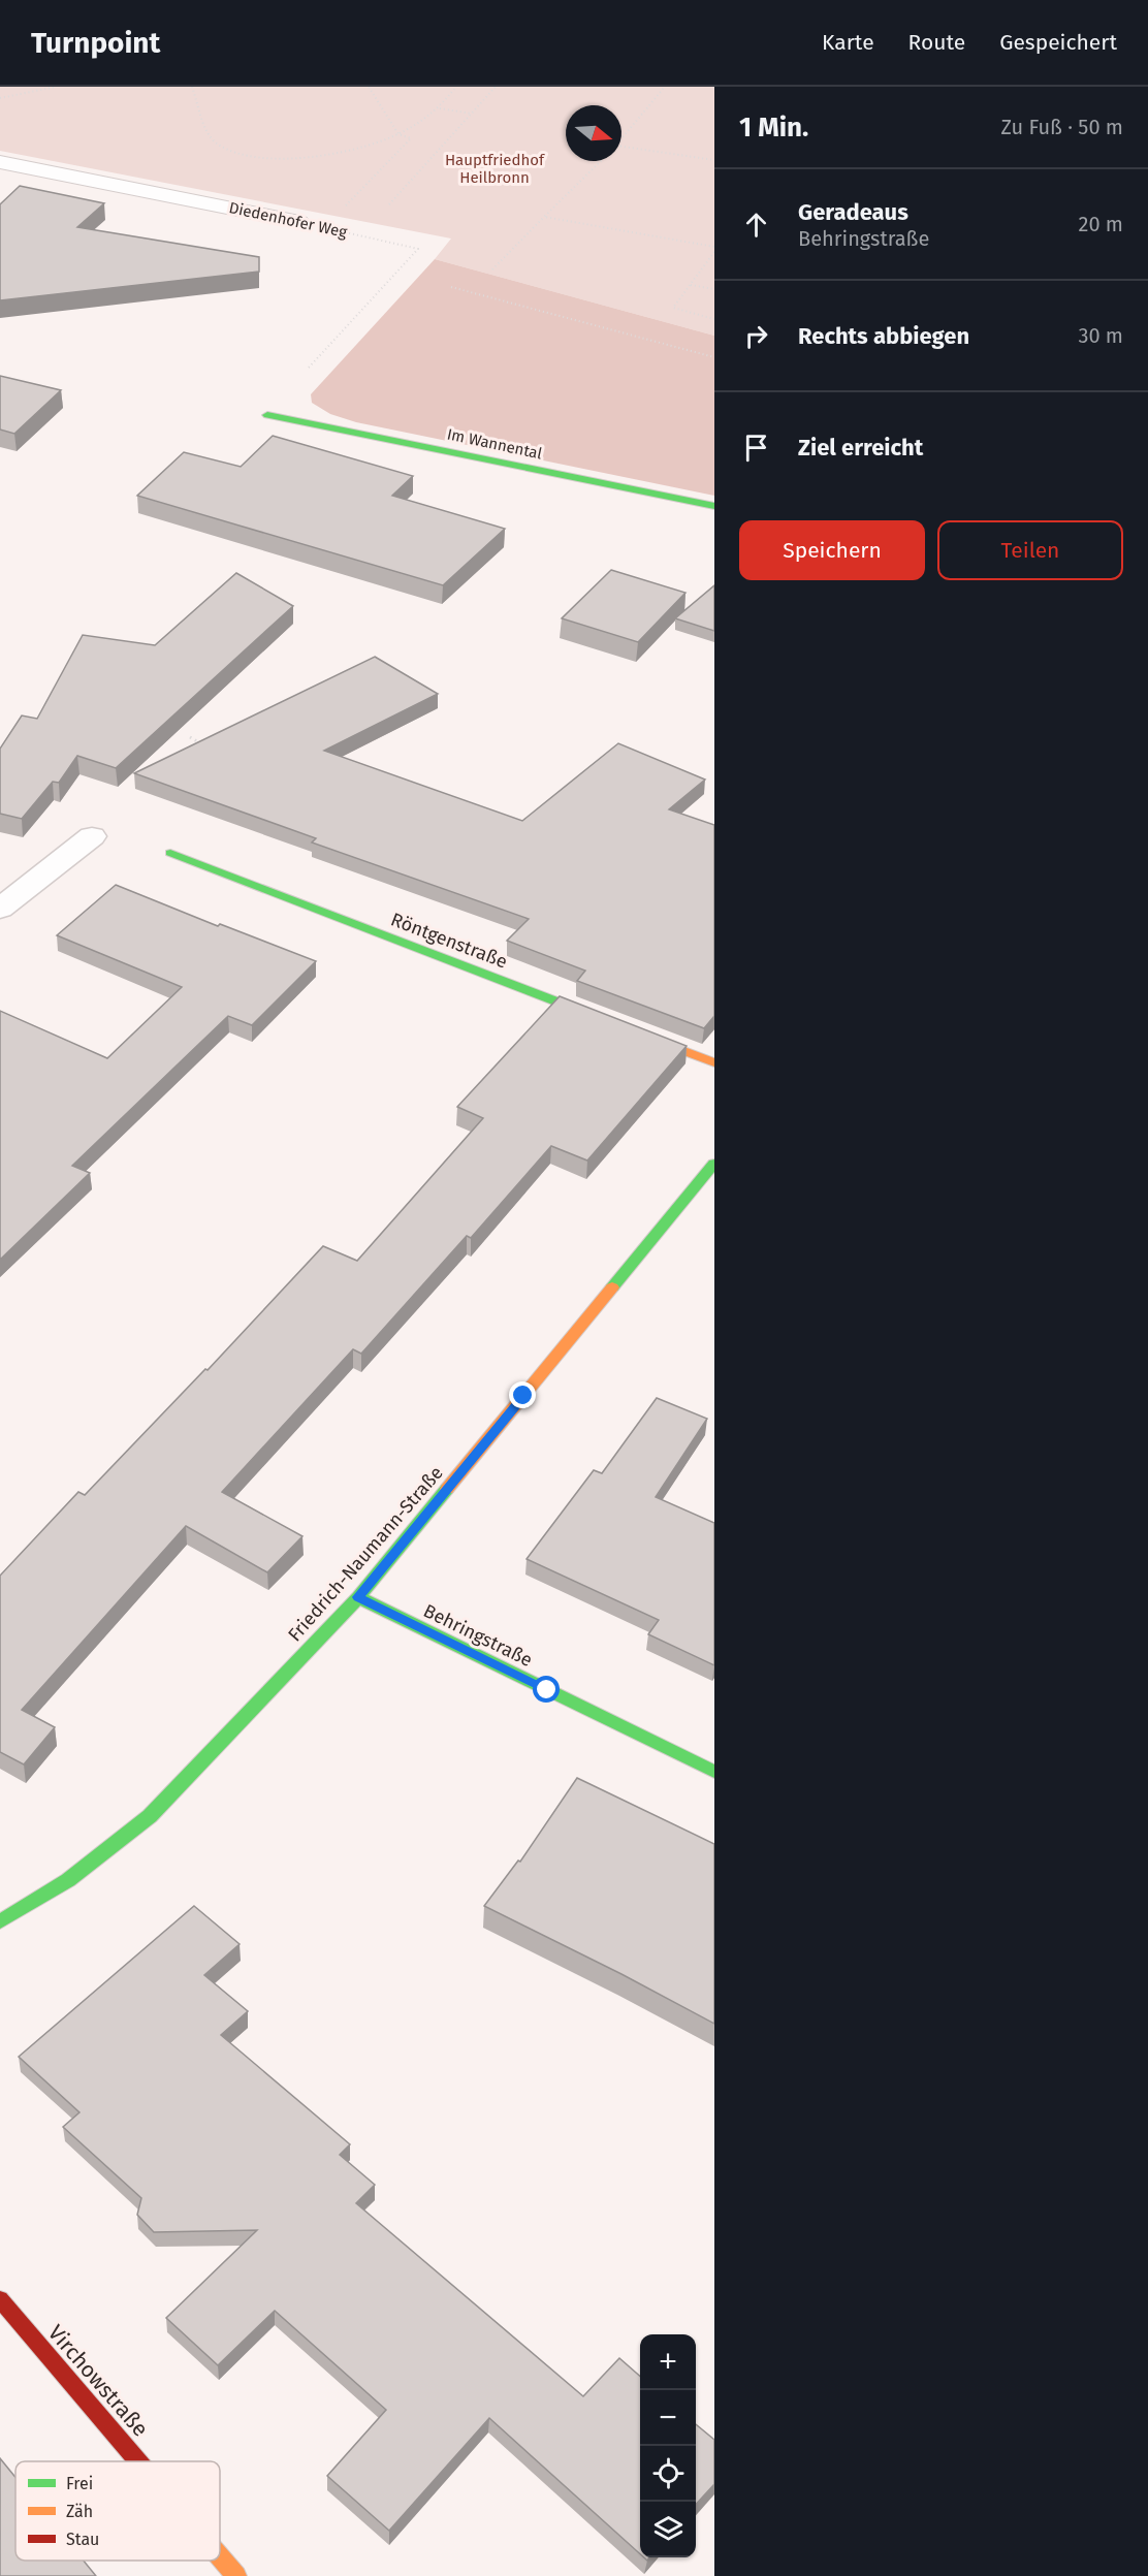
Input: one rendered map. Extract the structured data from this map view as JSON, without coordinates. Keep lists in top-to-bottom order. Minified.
{"streets":{"street":["Im Wannental","Röntgenstraße","Friedrich-Naumann-Straße","Behringstraße","Virchowstraße"],"lane":["Diedenhofer Weg"]},"crossings":[["Friedrich-Naumann-Straße","Behringstraße"]],"parks":["Hauptfriedhof Heilbronn"],"legend":["Frei","Zäh","Stau"],"north":"right","page":{"header":"Turnpoint","nav":["Karte","Route","Gespeichert"],"heading":["1 Min.","Zu Fuß · 50 m"],"list":[["Geradeaus","Behringstraße","20 m"],["Rechts abbiegen","30 m"],"Ziel erreicht"],"buttons":["Speichern","Teilen"],"map_buttons":["+","−"]}}
